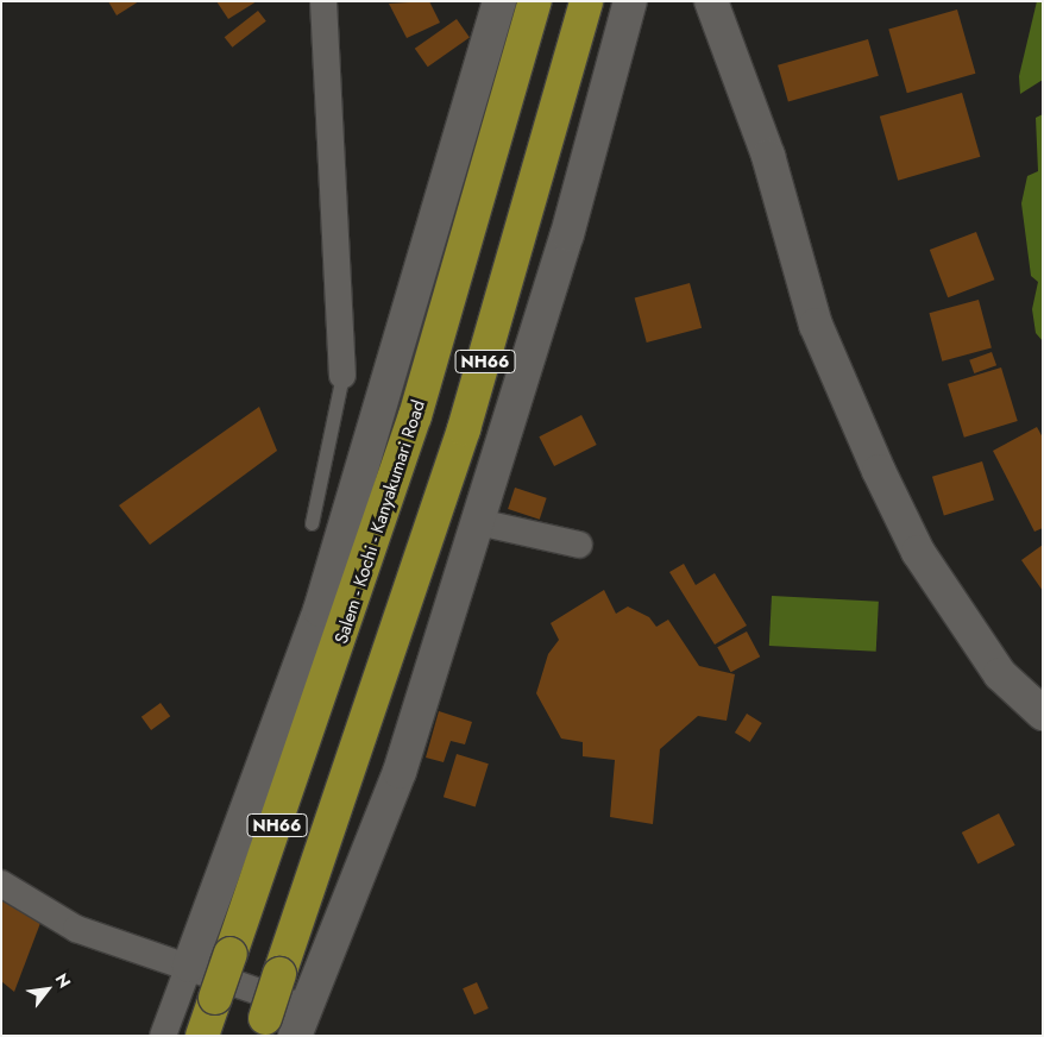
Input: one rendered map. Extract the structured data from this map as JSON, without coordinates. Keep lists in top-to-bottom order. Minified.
{"streets":{"highway":["NH66","Salem - Kochi - Kanyakumari Road"]},"north":"top right"}
